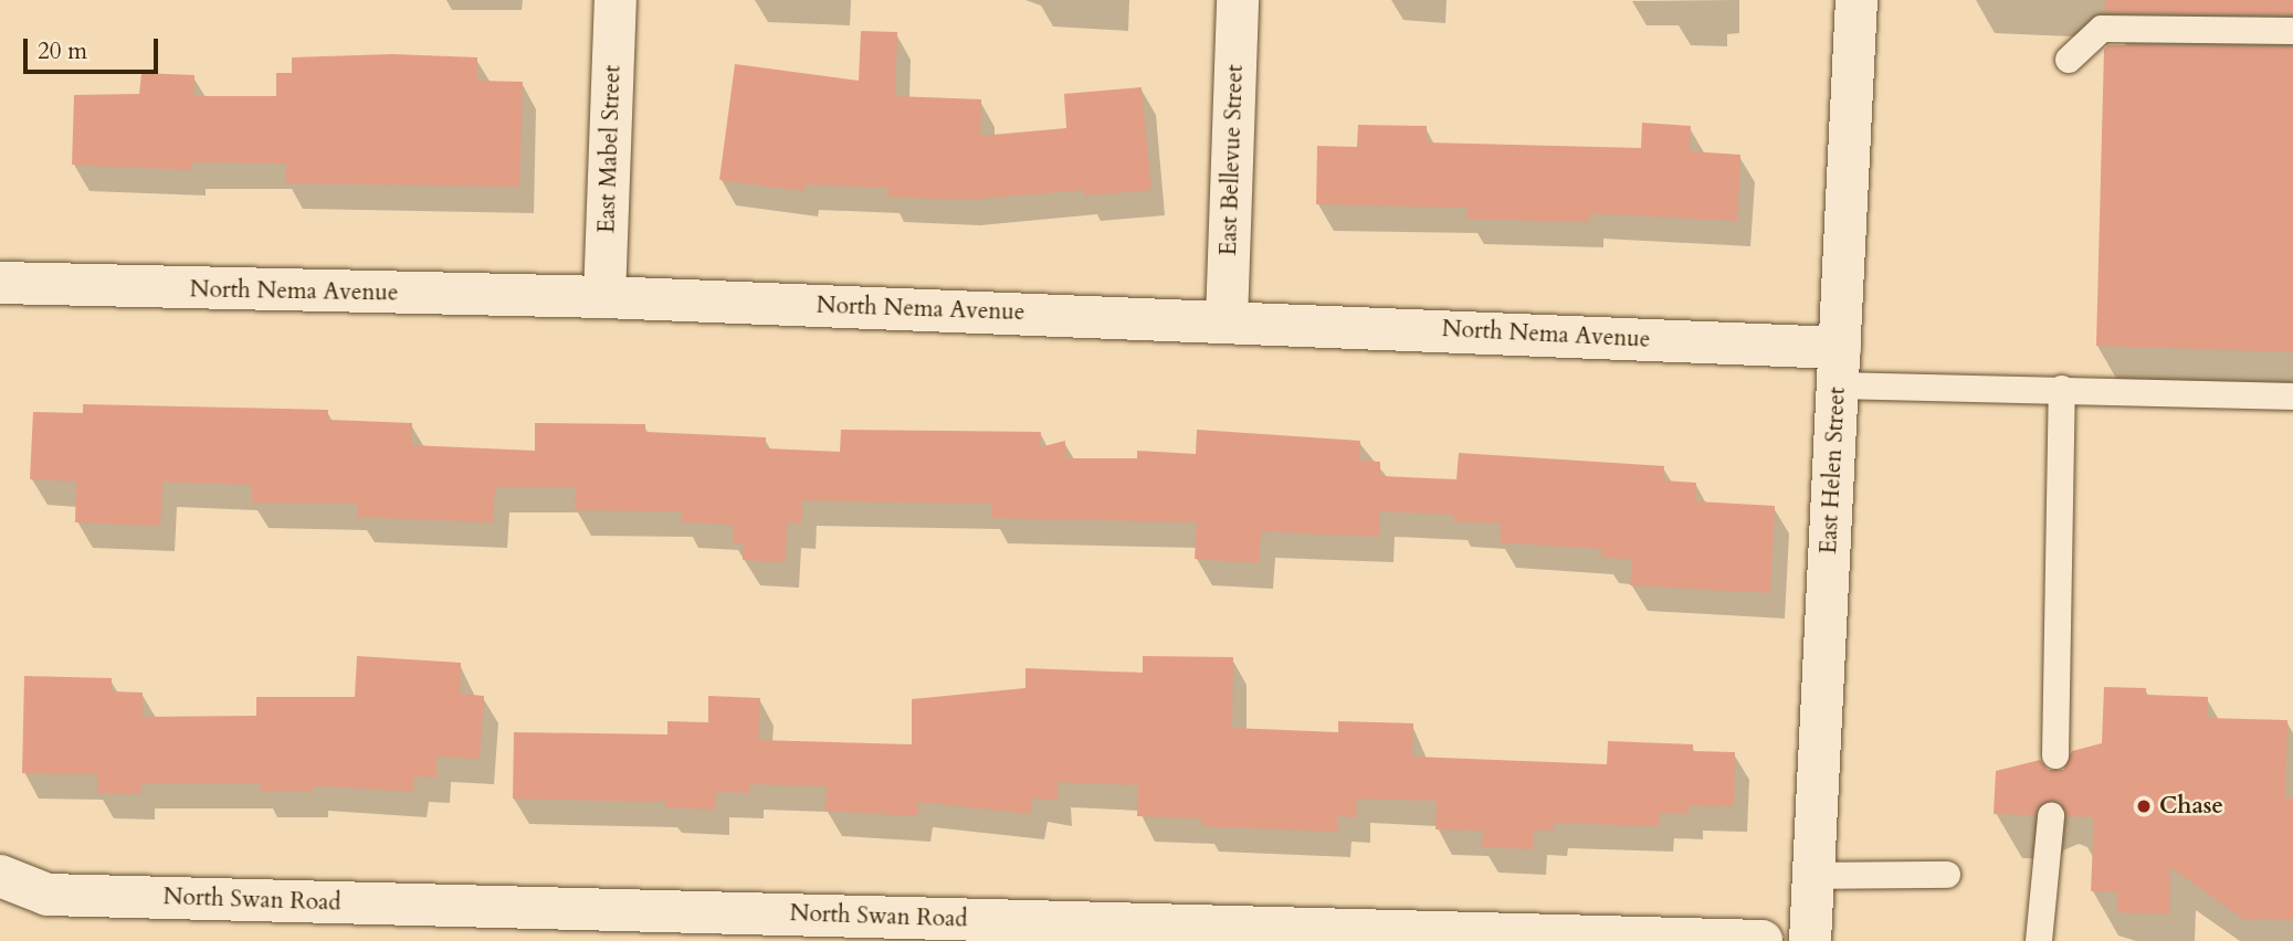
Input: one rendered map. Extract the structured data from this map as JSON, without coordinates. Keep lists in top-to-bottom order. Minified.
{"streets":{"street":["East Mabel Street","East Bellevue Street","North Nema Avenue","East Helen Street","North Swan Road"]},"crossings":[["East Mabel Street","North Nema Avenue"],["East Bellevue Street","North Nema Avenue"],["North Nema Avenue","East Helen Street"]],"places":["Chase"],"scale_bar":"20 m"}
